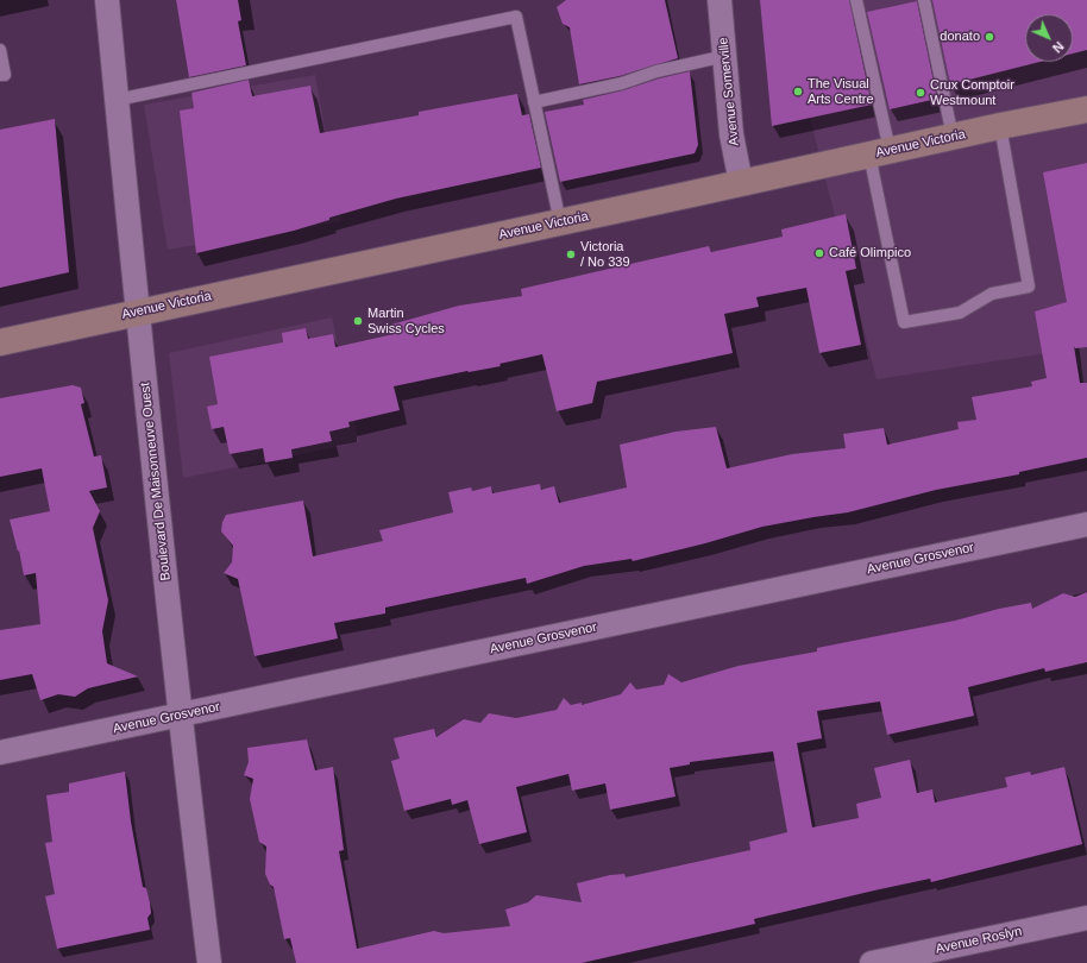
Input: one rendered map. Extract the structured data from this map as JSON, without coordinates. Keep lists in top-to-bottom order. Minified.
{"streets":{"street":["Avenue Somerville","Avenue Victoria","Boulevard De Maisonneuve Ouest","Avenue Grosvenor","Avenue Roslyn"]},"crossings":[["Avenue Somerville","Avenue Victoria"],["Avenue Victoria","Boulevard De Maisonneuve Ouest"],["Boulevard De Maisonneuve Ouest","Avenue Grosvenor"]],"places":["donato","The Visual Arts Centre","Crux Comptoir Westmount","Café Olimpico","Victoria / No 339","Martin Swiss Cycles"],"north":"bottom right"}
